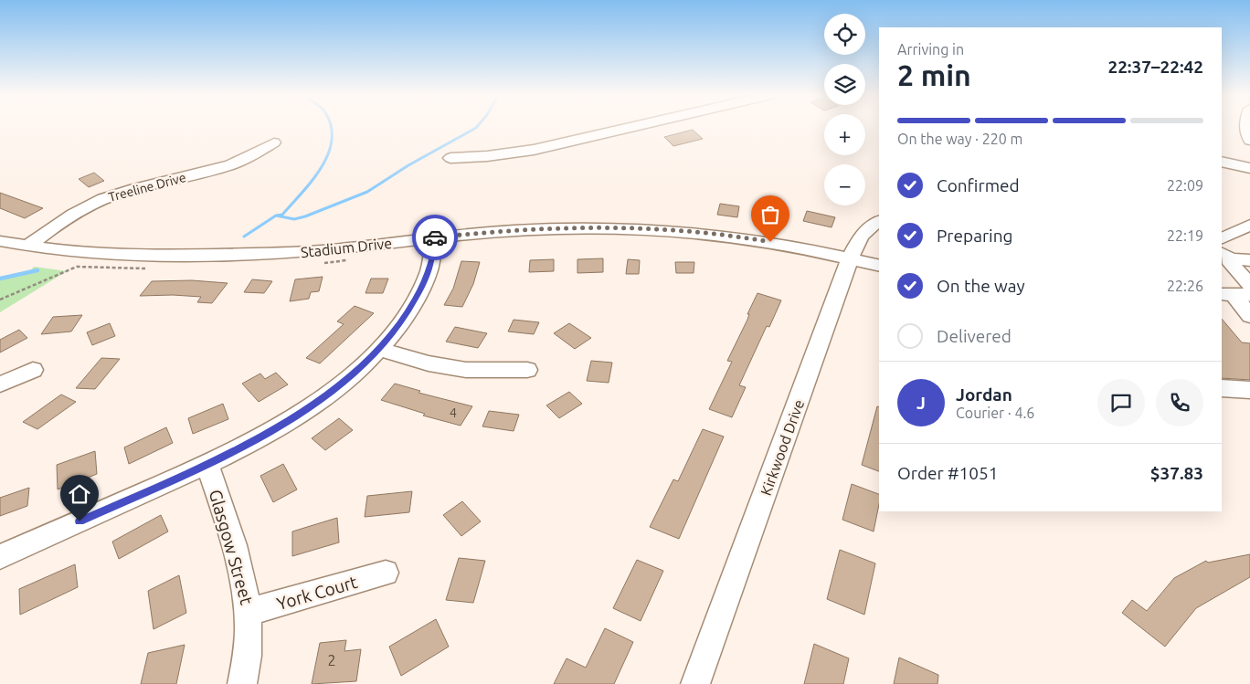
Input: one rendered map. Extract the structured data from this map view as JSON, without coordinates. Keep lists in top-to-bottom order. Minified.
{"streets":{"street":["Treeline Drive","Stadium Drive","Kirkwood Drive","Glasgow Street","York Court"]},"crossings":[["Treeline Drive","Stadium Drive"],["Stadium Drive","Kirkwood Drive"],["Glasgow Street","York Court"]],"house_numbers":["4","2"],"page":{"map_buttons":["+","−"],"heading":["2 min","Arriving in","22:37–22:42"],"panel":["Jordan","Courier · 4.6","Order #1051","$37.83"],"bar":"On the way · 220 m","list":[["Confirmed","22:09"],["Preparing","22:19"],["On the way","22:26"],"Delivered"],"round":"J"}}
